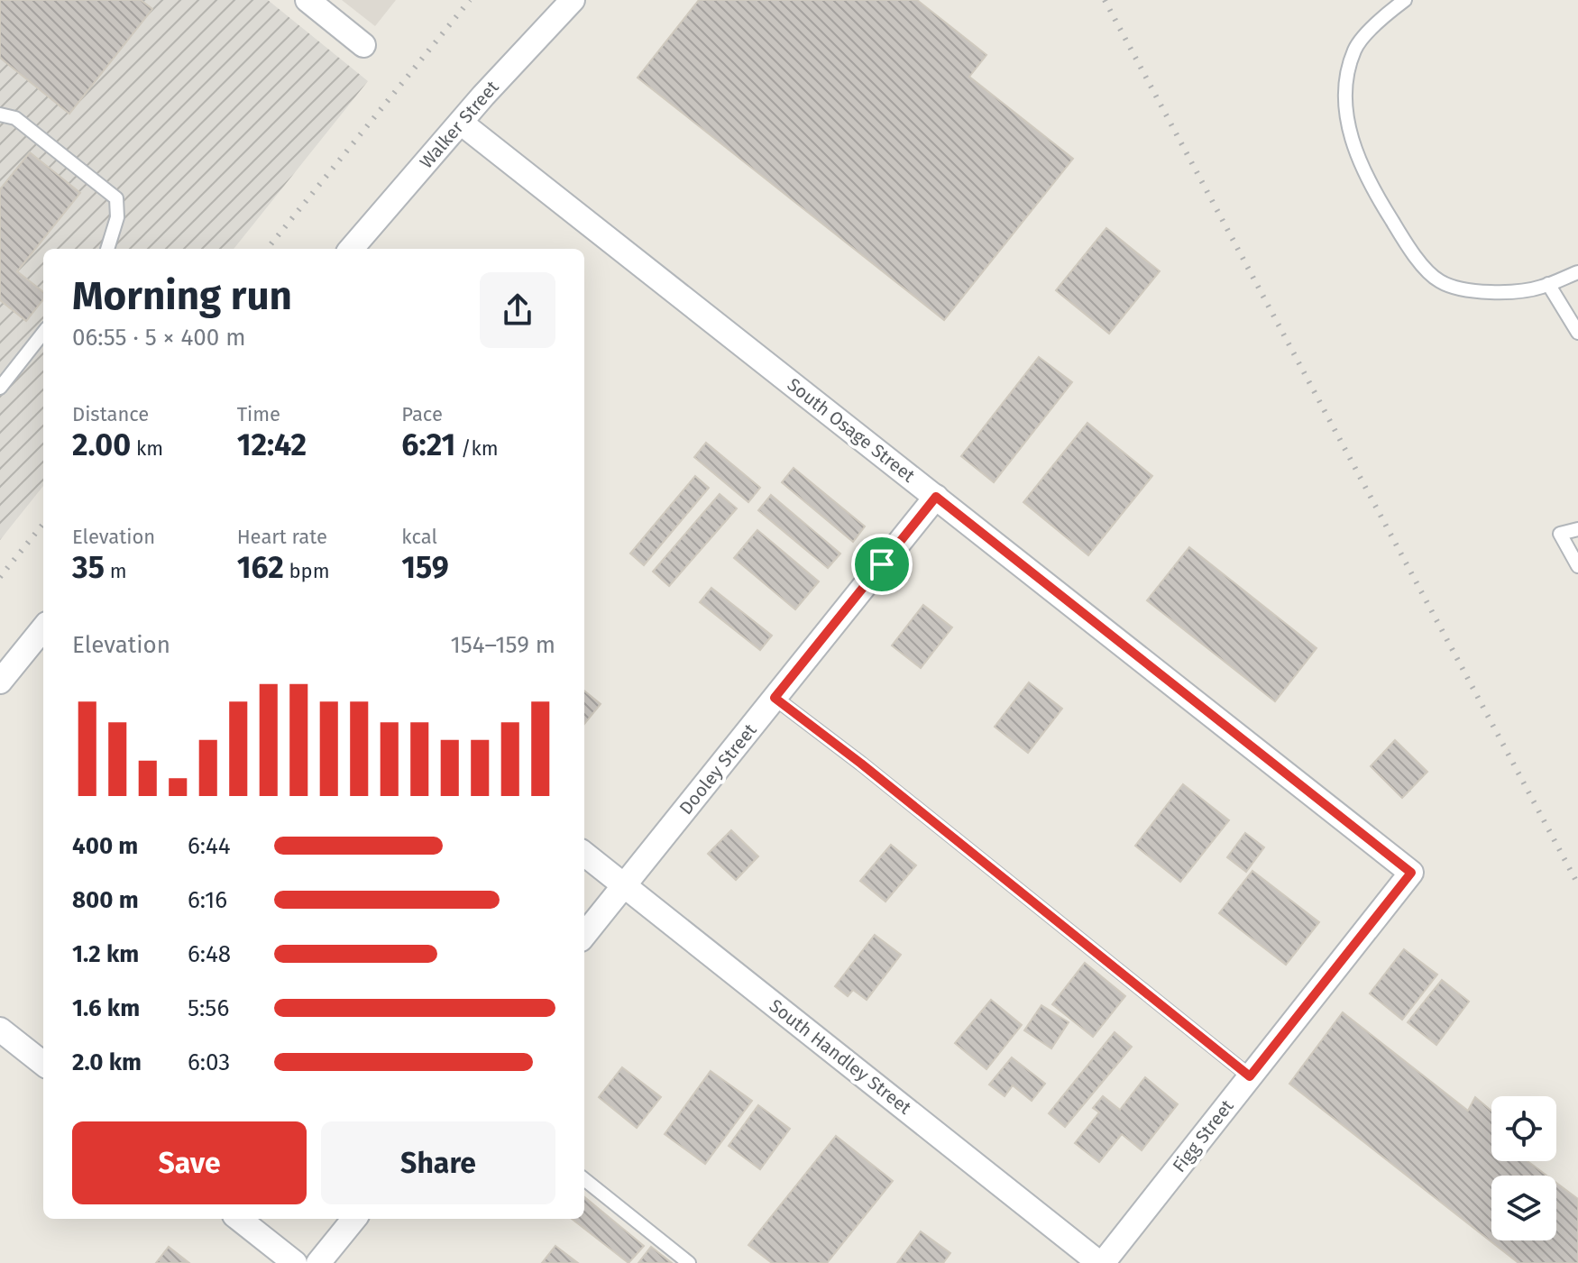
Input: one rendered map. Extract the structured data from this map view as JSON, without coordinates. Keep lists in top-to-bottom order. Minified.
{"streets":{"street":["Walker Street","South Osage Street","Dooley Street","South Handley Street","Figg Street"]},"crossings":[["Walker Street","South Osage Street"],["South Osage Street","Dooley Street"],["South Osage Street","Figg Street"],["Dooley Street","South Handley Street"],["South Handley Street","Figg Street"]],"page":{"heading":["Morning run","06:55 · 5 × 400 m"],"stats":[["Distance","2.00 km"],["Time","12:42"],["Pace","6:21 /km"],["Elevation","35 m"],["Heart rate","162 bpm"],["kcal","159"]],"chart":["Elevation","154–159 m"],"list":[{"name":"400 m","note":"6:44"},{"name":"800 m","note":"6:16"},{"name":"1.2 km","note":"6:48"},{"name":"1.6 km","note":"5:56"},{"name":"2.0 km","note":"6:03"}],"buttons":["Save","Share"]}}
